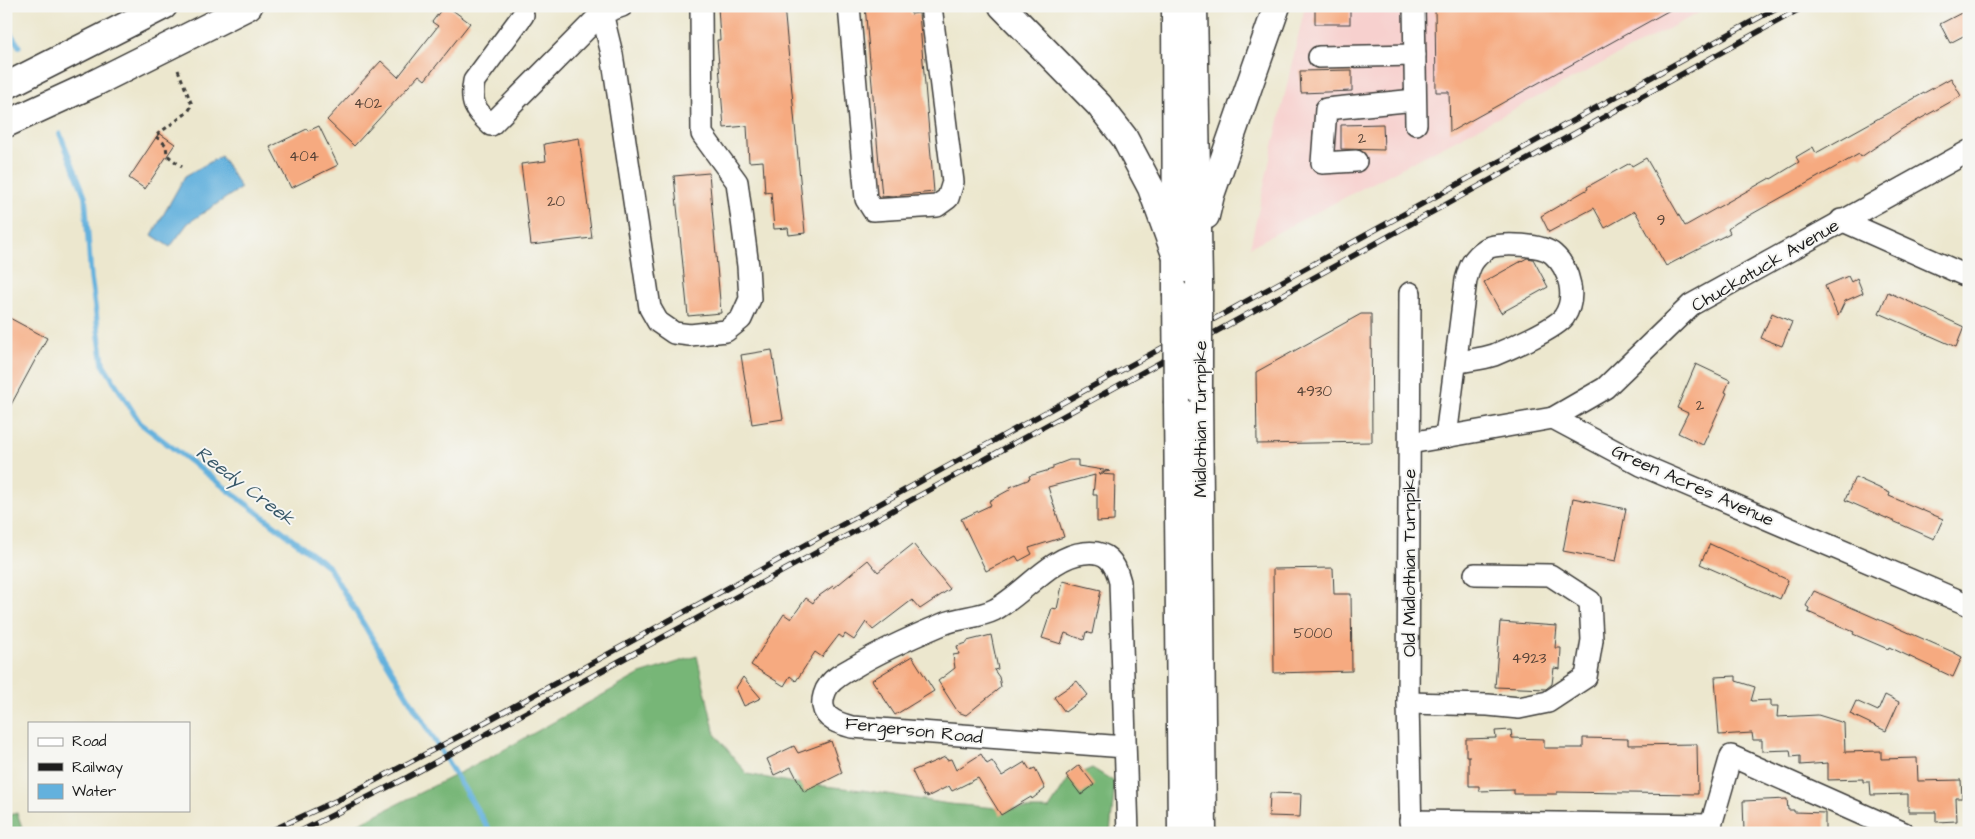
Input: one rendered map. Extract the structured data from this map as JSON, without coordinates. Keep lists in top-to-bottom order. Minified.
{"streets":{"main road":["Midlothian Turnpike"],"street":["Chuckatuck Avenue","Green Acres Avenue","Old Midlothian Turnpike","Fergerson Road"]},"crossings":[["Chuckatuck Avenue","Green Acres Avenue"]],"water":["Reedy Creek"],"house_numbers":["402","2","404","20","9","4930","2","5000","4923"],"legend":["Road","Railway","Water"]}
